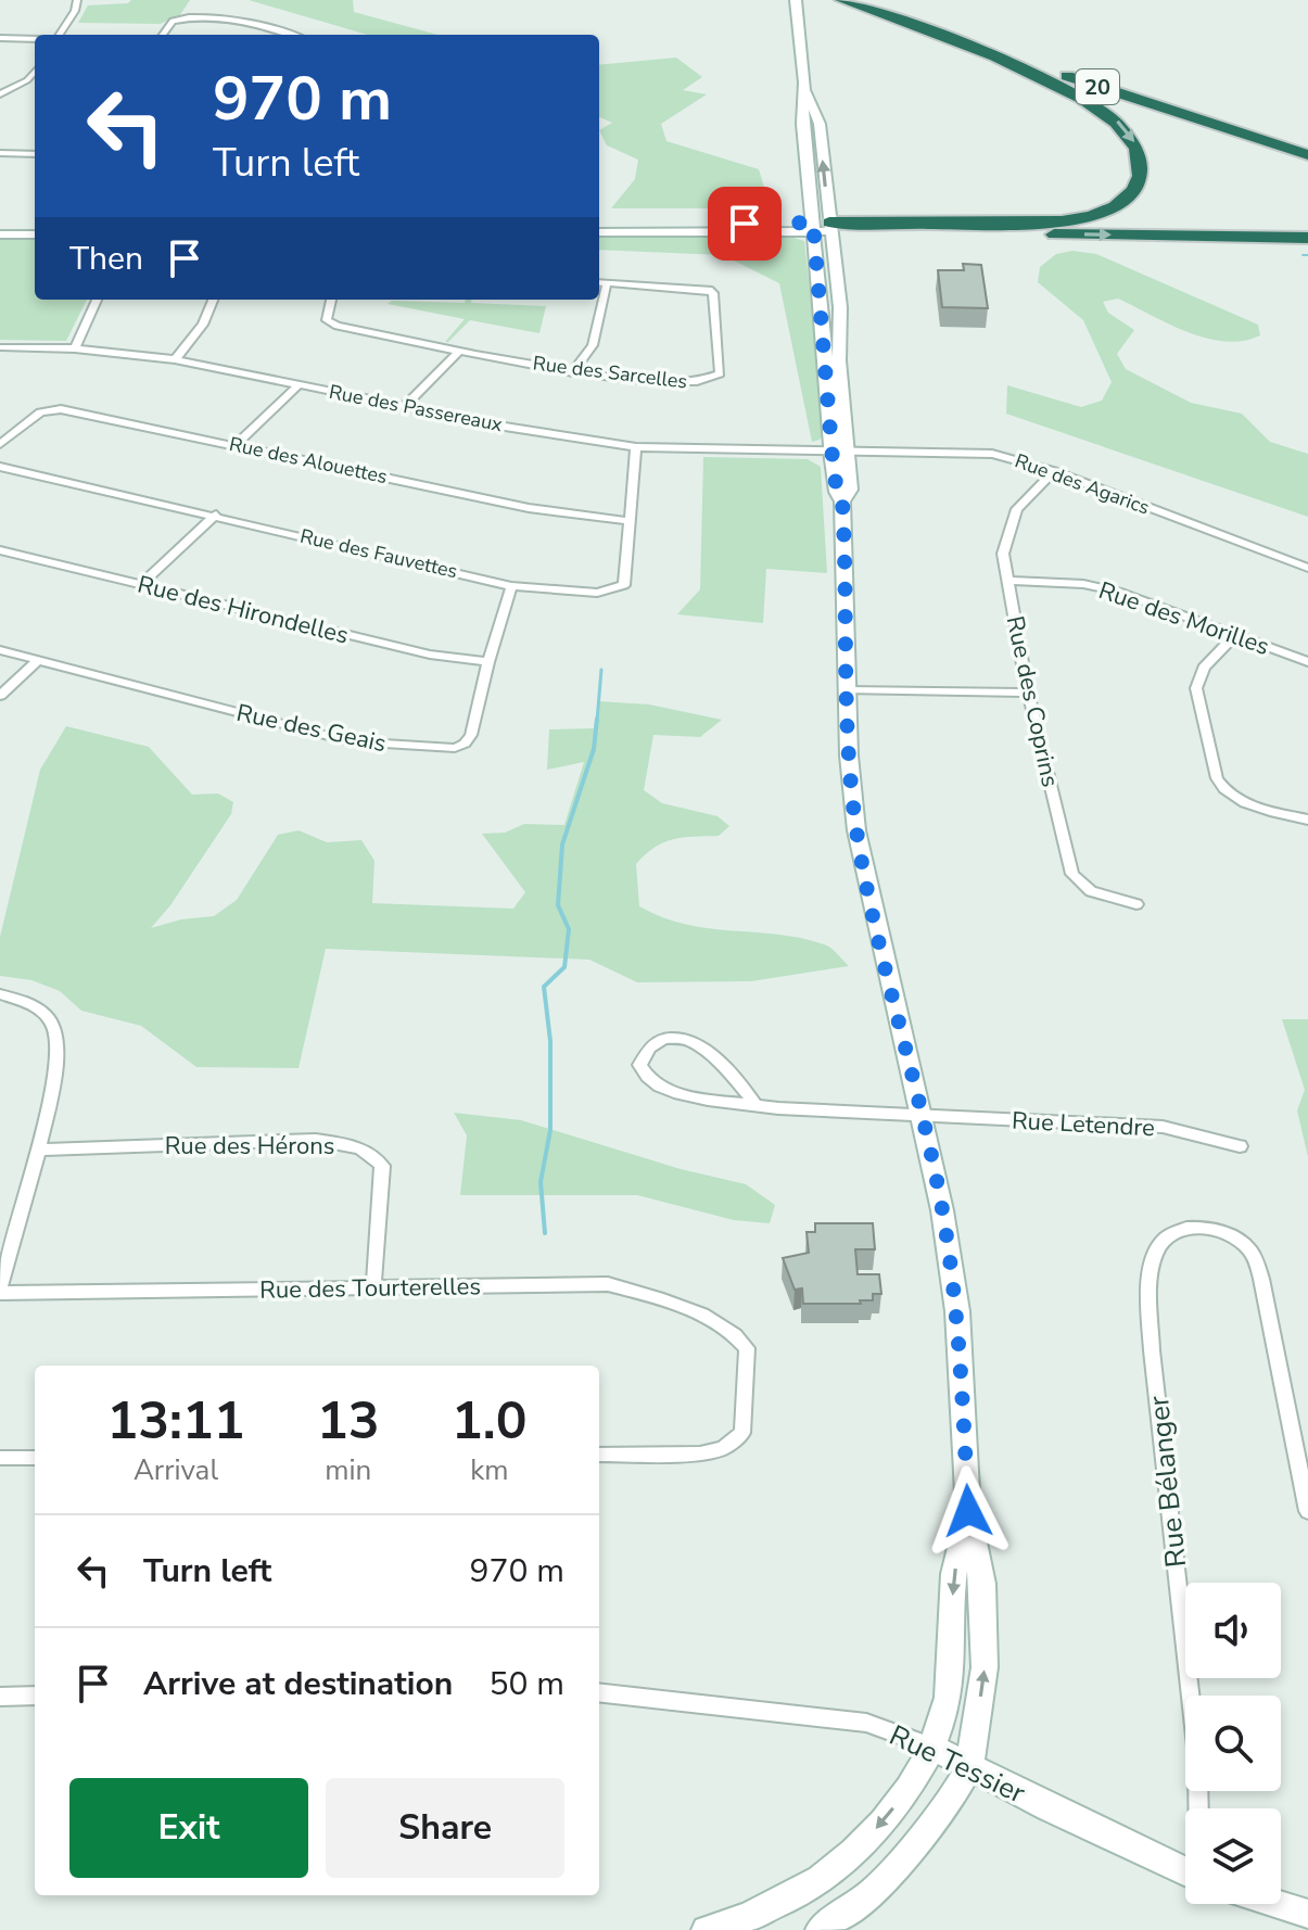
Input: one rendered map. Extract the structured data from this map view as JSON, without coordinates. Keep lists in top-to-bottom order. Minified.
{"streets":{"highway":["20"],"main road":["Rue Tessier"],"street":["Rue des Sarcelles","Rue des Passereaux","Rue des Alouettes","Rue des Agarics","Rue des Fauvettes","Rue des Hirondelles","Rue des Morilles","Rue des Coprins","Rue des Geais","Rue Letendre","Rue des Hérons","Rue des Tourterelles","Rue Bélanger"]},"crossings":[["Rue des Passereaux","Rue des Agarics"],["Rue des Passereaux","Rue des Fauvettes"],["Rue des Alouettes","Rue des Fauvettes"],["Rue des Agarics","Rue des Coprins"],["Rue des Fauvettes","Rue des Geais"],["Rue des Hirondelles","Rue des Geais"],["Rue des Morilles","Rue des Coprins"],["Rue des Hérons","Rue des Tourterelles"]],"page":{"turn":["970 m","Turn left"],"then":"Then","eta":["13:11","Arrival","13","min","1.0","km"],"list":[{"name":"Turn left","value":"970 m"},{"name":"Arrive at destination","value":"50 m"}],"buttons":["Exit","Share"]}}
